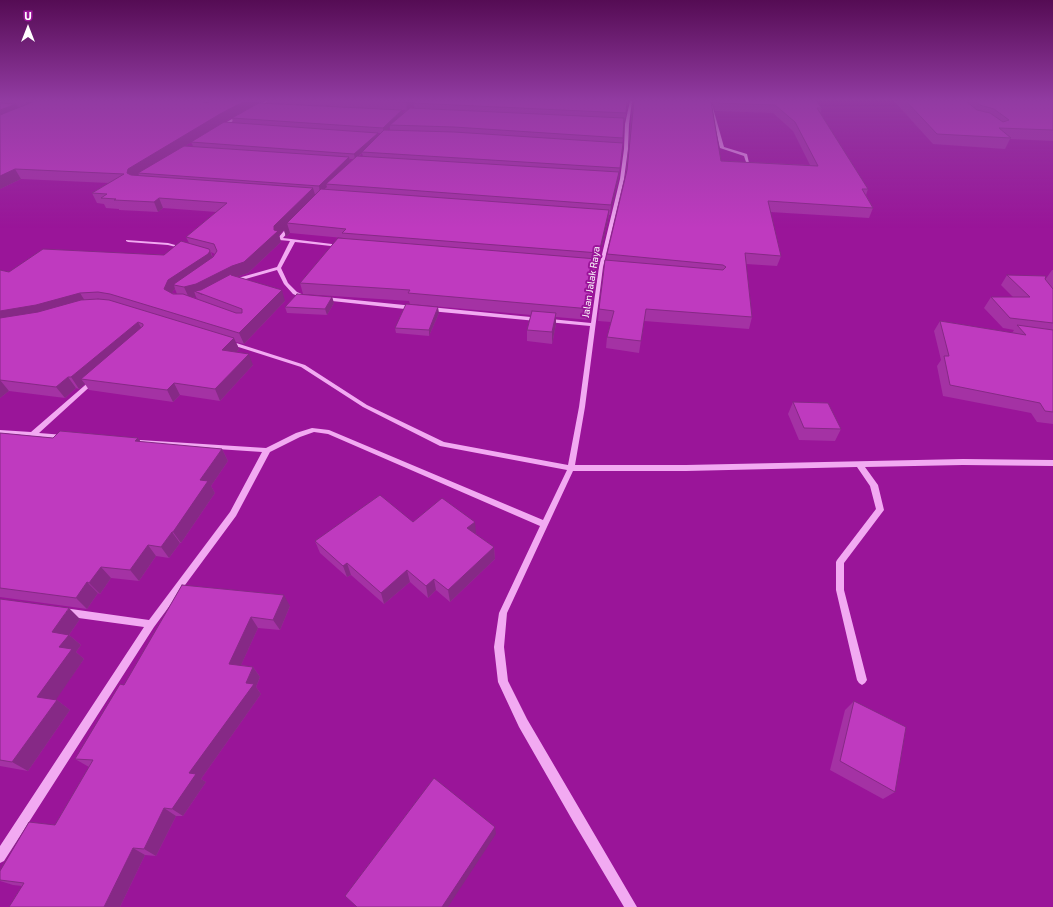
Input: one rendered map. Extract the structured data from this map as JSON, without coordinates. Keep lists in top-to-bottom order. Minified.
{"streets":{"street":["Jalan Jalak Raya"]},"north":"top"}
